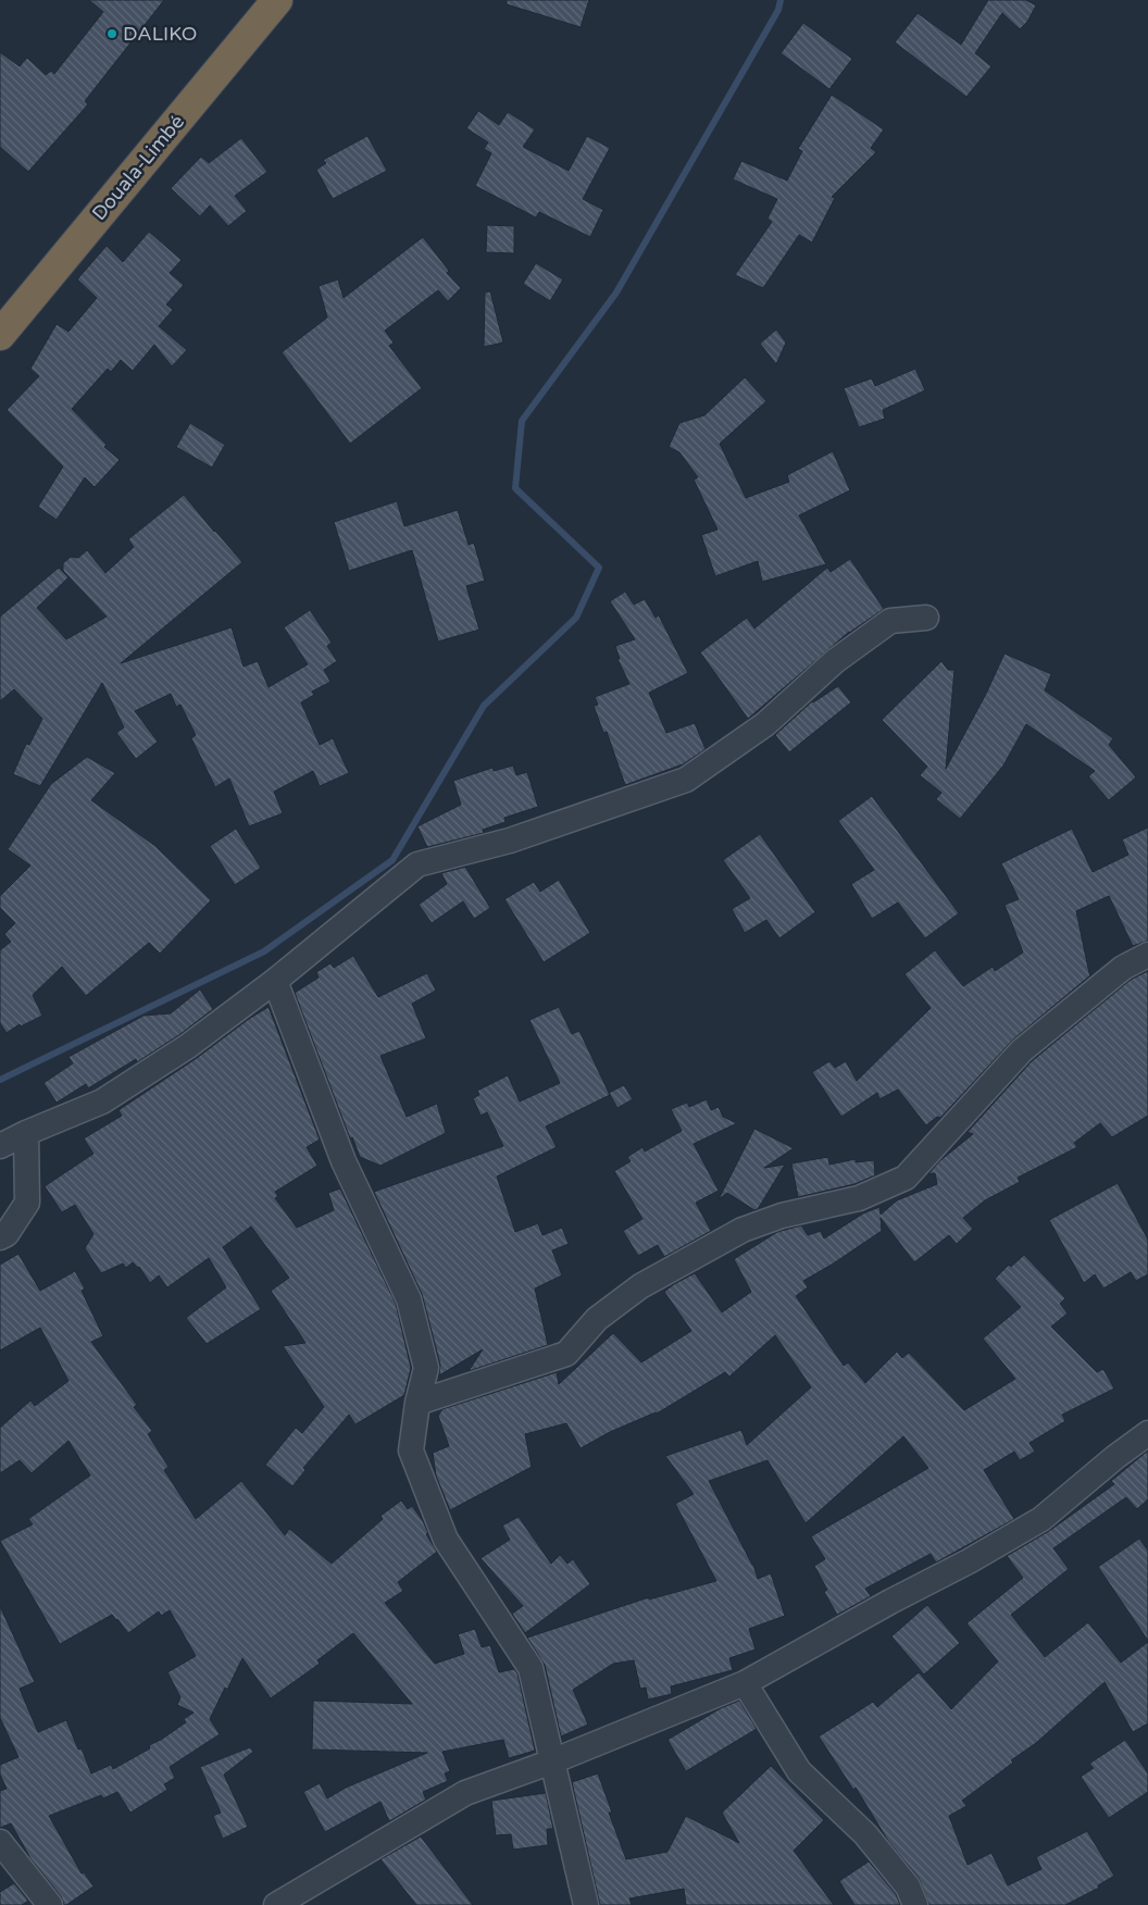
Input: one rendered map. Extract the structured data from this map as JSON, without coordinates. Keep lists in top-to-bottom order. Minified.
{"streets":{"highway":["Douala-Limbé"]},"places":["DALIKO"]}
